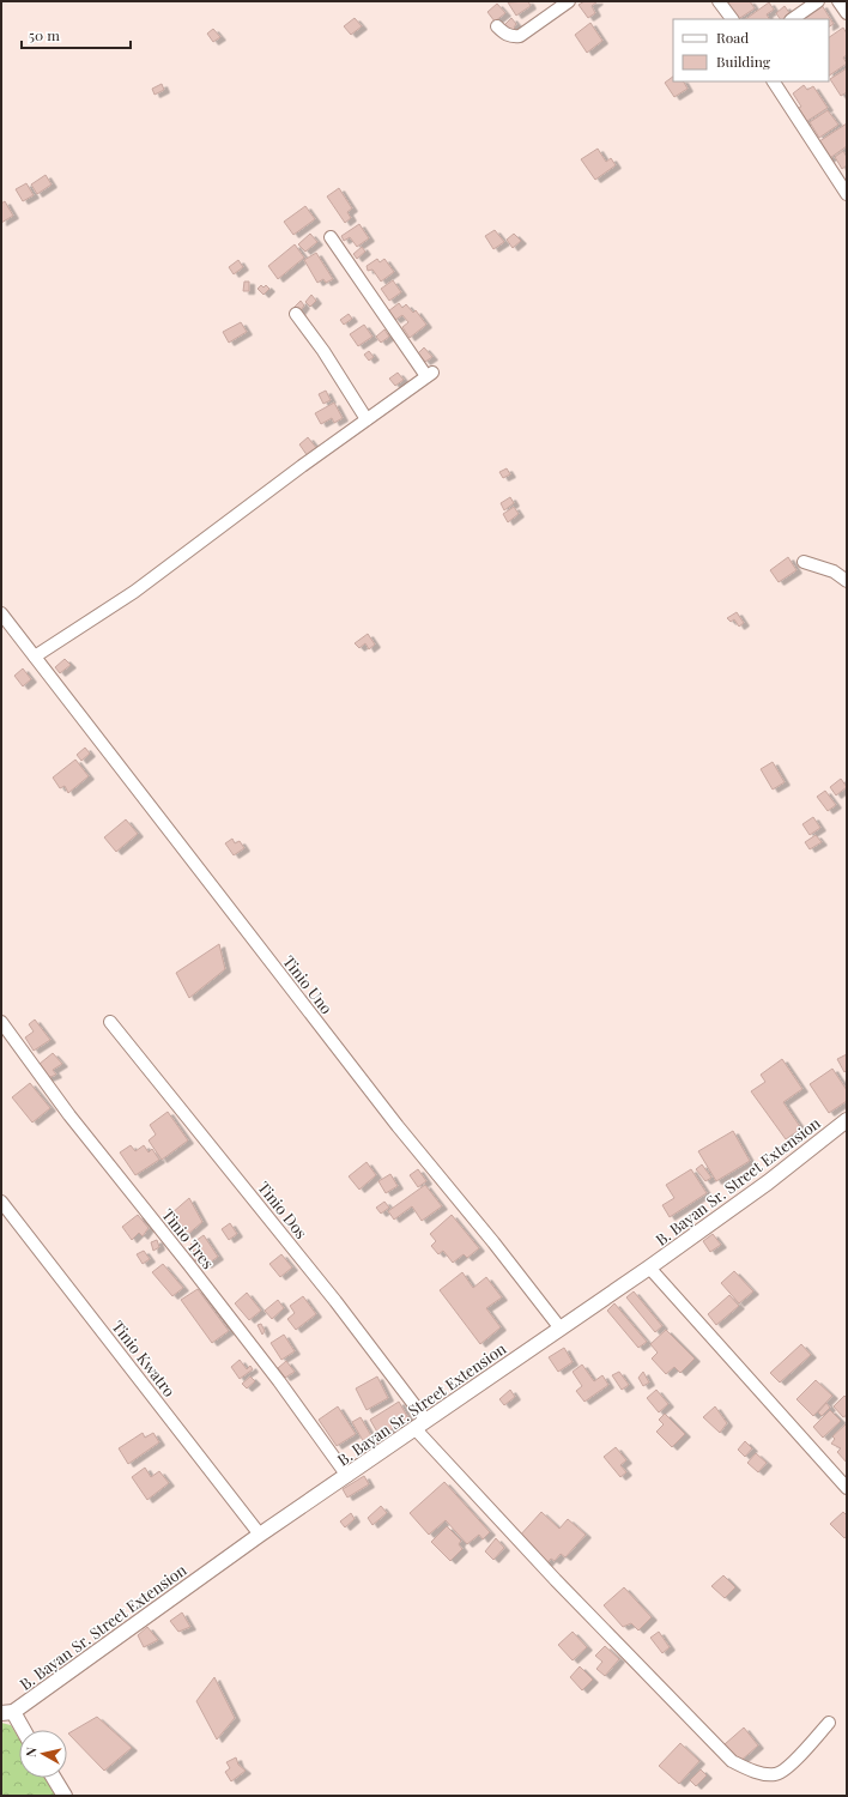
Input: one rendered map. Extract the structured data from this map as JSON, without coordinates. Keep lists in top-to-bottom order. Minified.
{"streets":{"street":["Tinio Uno","B. Bayan Sr. Street Extension","Tinio Dos","Tinio Tres","Tinio Kwatro"]},"crossings":[["Tinio Uno","B. Bayan Sr. Street Extension"],["B. Bayan Sr. Street Extension","Tinio Dos"],["B. Bayan Sr. Street Extension","Tinio Tres"],["B. Bayan Sr. Street Extension","Tinio Kwatro"]],"legend":["Road","Building"],"scale_bar":"50 m","north":"left"}
